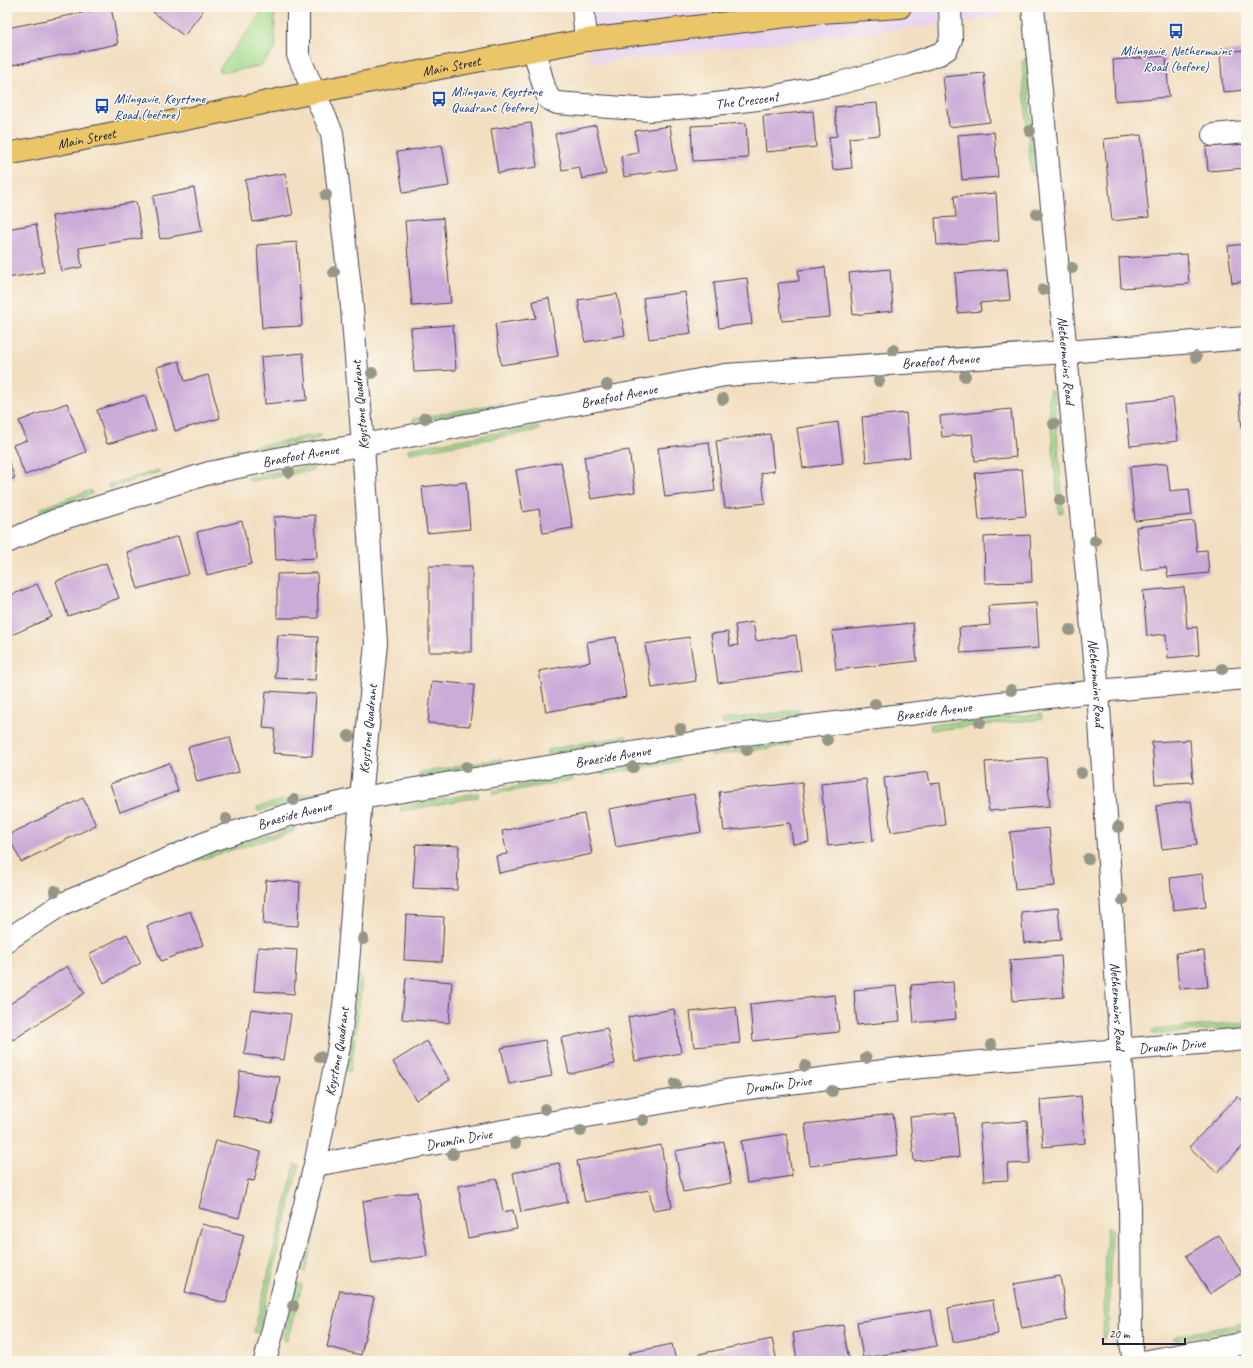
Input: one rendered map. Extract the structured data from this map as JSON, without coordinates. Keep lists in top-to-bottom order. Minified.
{"streets":{"main road":["Main Street"],"street":["The Crescent","Braefoot Avenue","Nethermains Road","Keystone Quadrant","Braeside Avenue","Drumlin Drive"]},"crossings":[["Main Street","The Crescent"],["Main Street","Keystone Quadrant"],["Braefoot Avenue","Nethermains Road"],["Braefoot Avenue","Keystone Quadrant"],["Nethermains Road","Braeside Avenue"],["Nethermains Road","Drumlin Drive"],["Keystone Quadrant","Braeside Avenue"],["Keystone Quadrant","Drumlin Drive"]],"places":{"bus stop":["Milngavie, Nethermains Road (before)","Milngavie, Keystone Quadrant (before)","Milngavie, Keystone Road (before)"]},"scale_bar":"20 m"}
